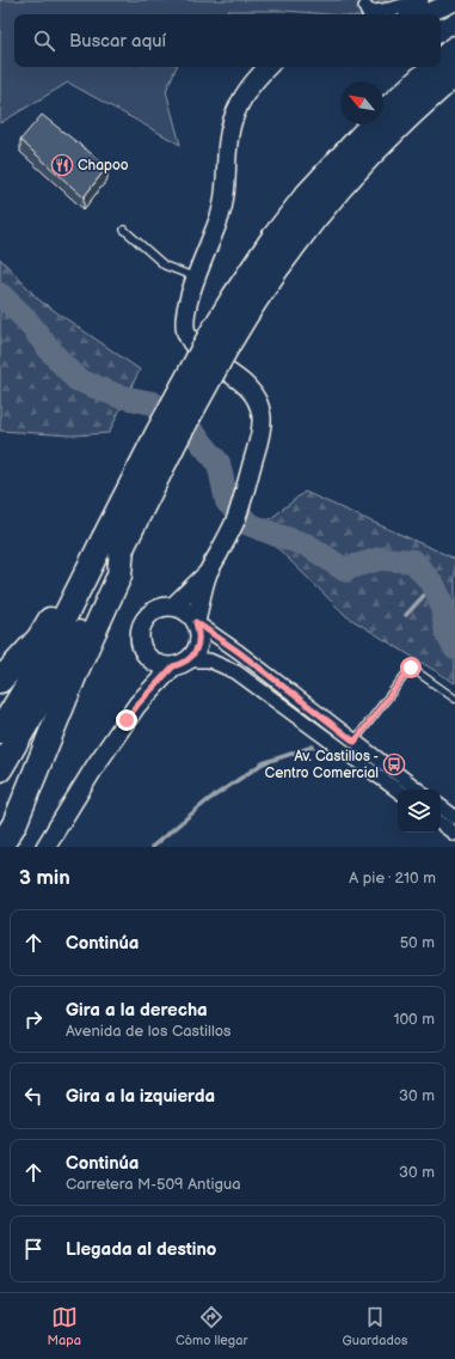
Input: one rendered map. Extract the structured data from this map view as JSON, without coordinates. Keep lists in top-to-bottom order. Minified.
{"places":{"restaurant":["Chapoo"],"bus stop":["Av. Castillos - Centro Comercial"]},"north":"top left","page":{"search":"Buscar aquí","heading":["3 min","A pie · 210 m"],"list":[["Continúa","50 m"],["Gira a la derecha","Avenida de los Castillos","100 m"],["Gira a la izquierda","30 m"],["Continúa","Carretera M-509 Antigua","30 m"],"Llegada al destino"],"nav":["Mapa","Cómo llegar","Guardados"]}}
